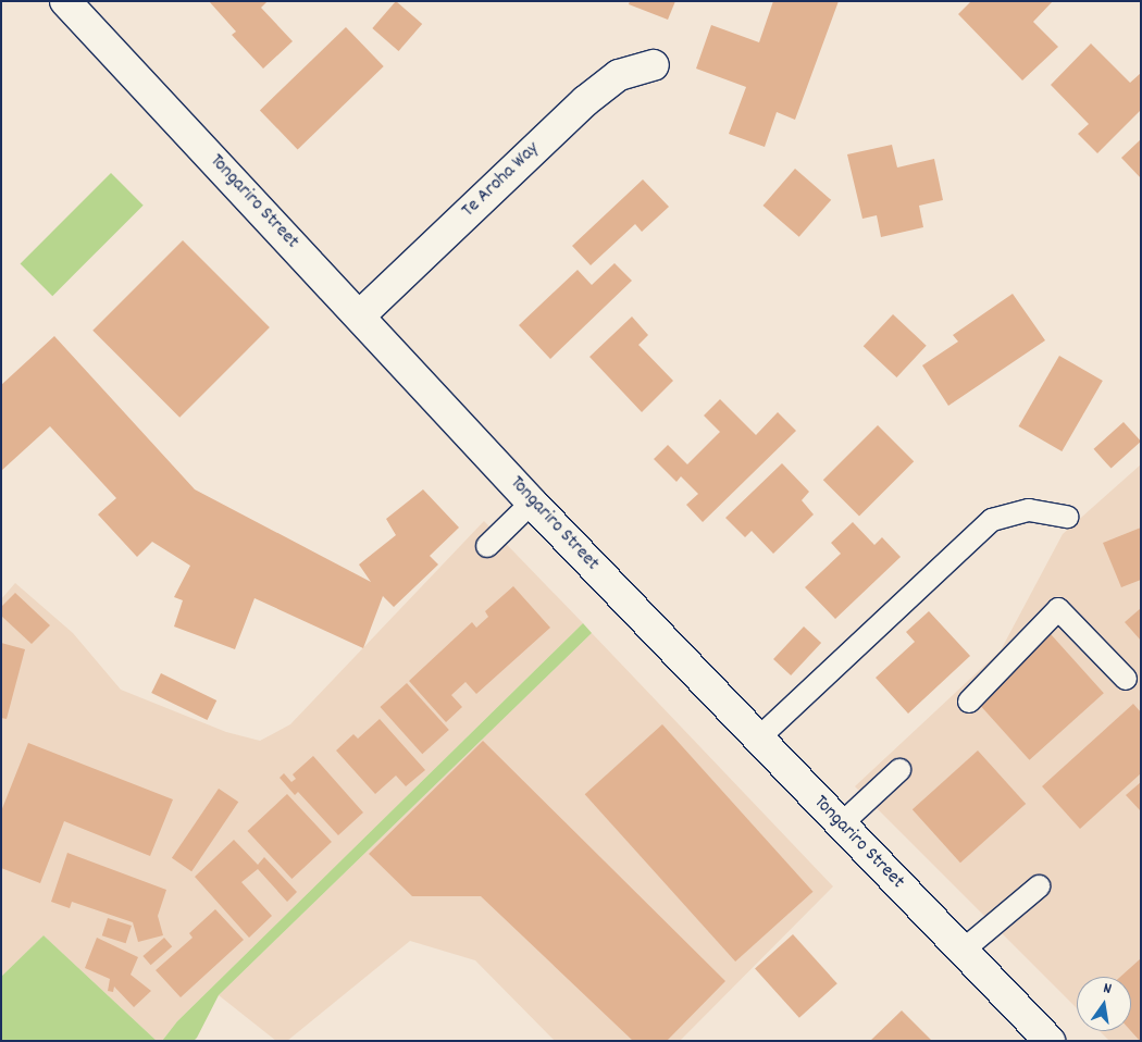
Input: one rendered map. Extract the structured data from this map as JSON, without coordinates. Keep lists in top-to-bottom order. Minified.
{"streets":{"street":["Te Aroha Way","Tongariro Street"]},"crossings":[["Te Aroha Way","Tongariro Street"]],"north":"top"}
